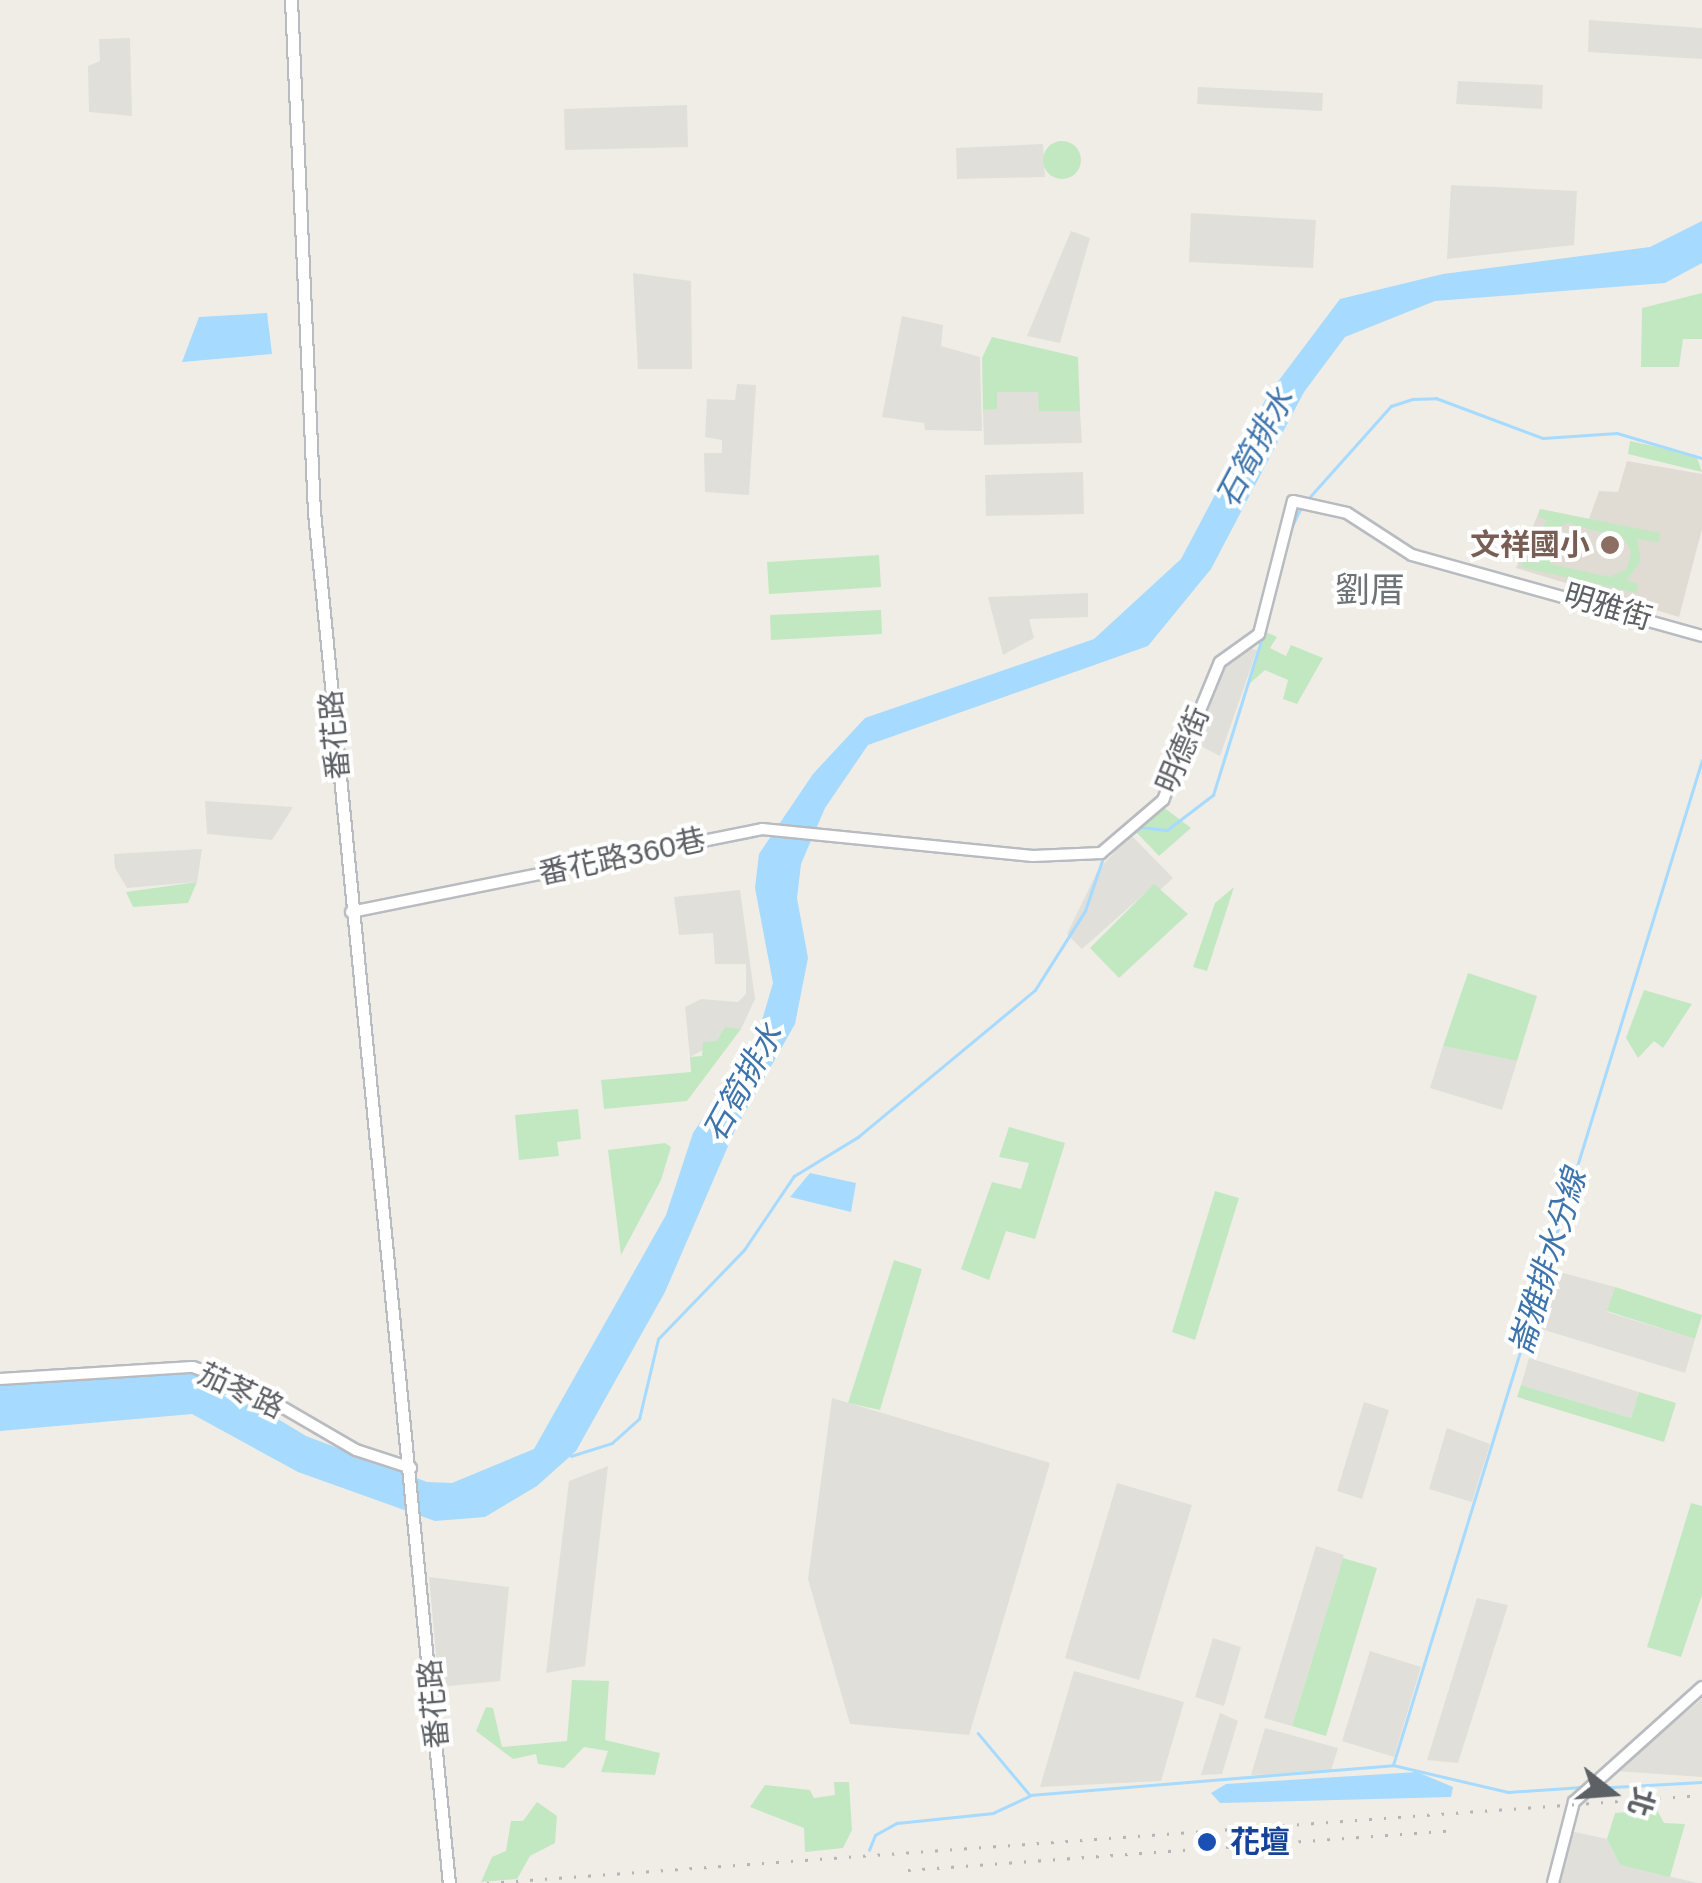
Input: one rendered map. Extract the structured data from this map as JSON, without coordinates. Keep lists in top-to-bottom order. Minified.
{"streets":{"main road":["番花路"],"street":["明雅街","明德街","番花路360巷","茄苳路"]},"crossings":[["明雅街","明德街"],["番花路","番花路360巷"],["番花路","茄苳路"],["明德街","番花路360巷"]],"districts":["劉厝"],"water":["石筍排水","崙雅排水分線"],"places":["文祥國小","花壇"],"north":"right"}
